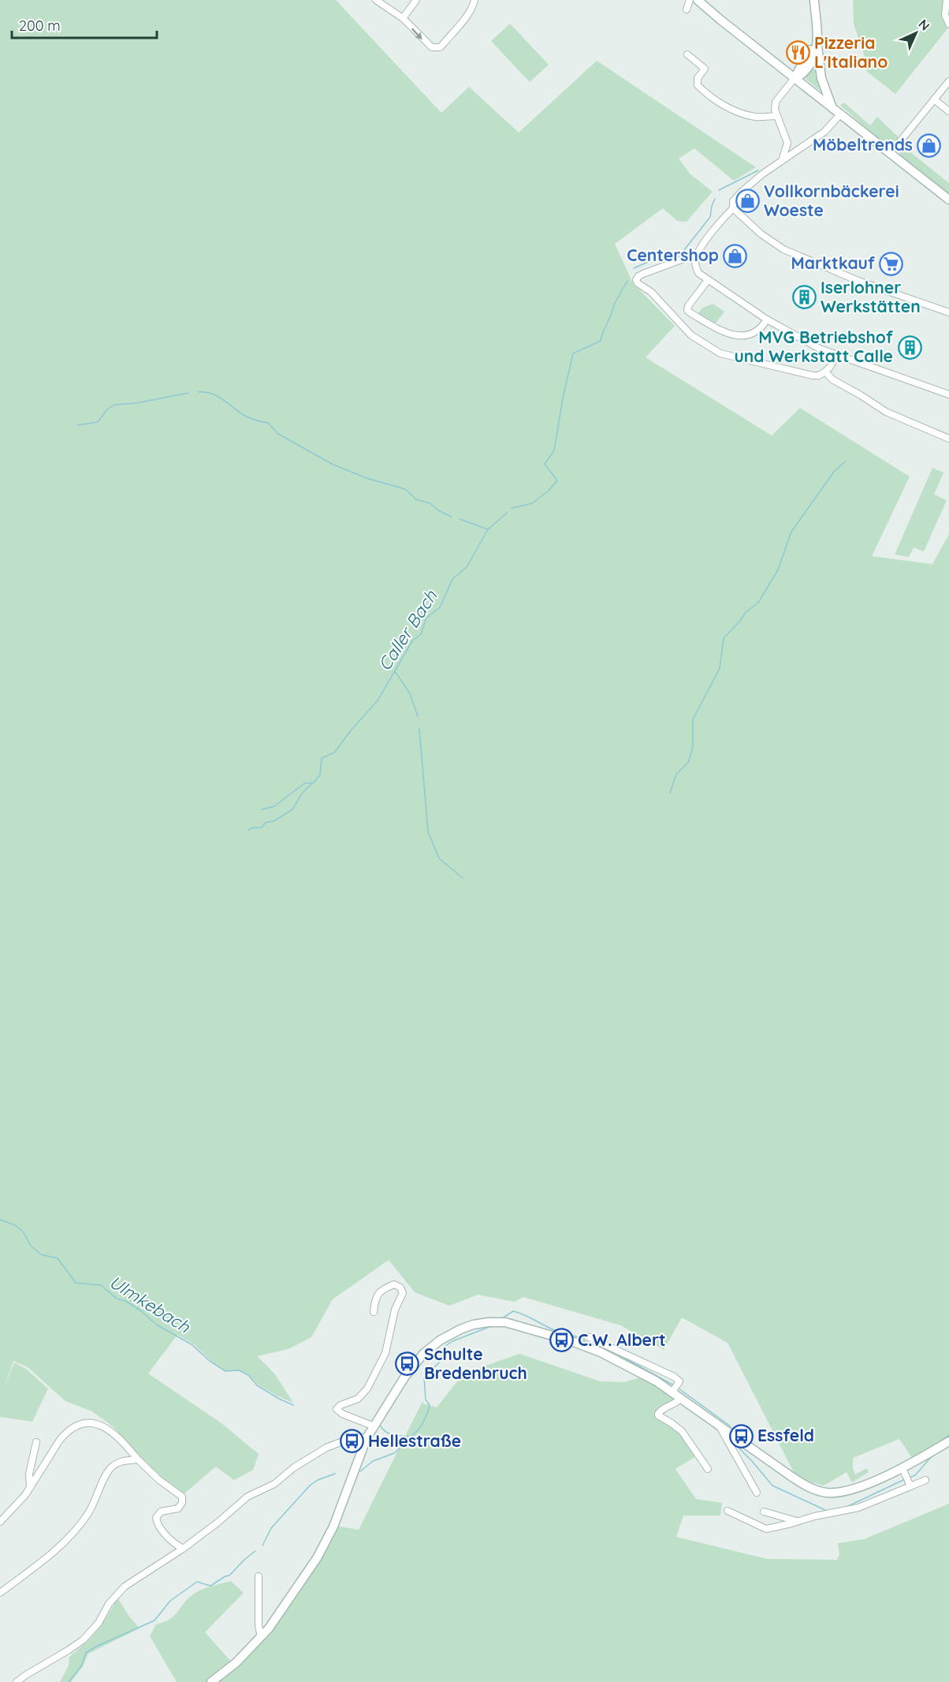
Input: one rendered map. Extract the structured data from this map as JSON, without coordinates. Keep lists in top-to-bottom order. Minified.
{"water":["Caller Bach","Ulmkebach"],"places":{"restaurant":["Pizzeria L'Italiano"],"shop":["Möbeltrends","Vollkornbäckerei Woeste","Centershop"],"supermarket":["Marktkauf"],"building":["Iserlohner Werkstätten","MVG Betriebshof und Werkstatt Calle"],"bus stop":["C.W. Albert","Schulte Bredenbruch","Essfeld","Hellestraße"]},"scale_bar":"200 m","north":"top right"}
